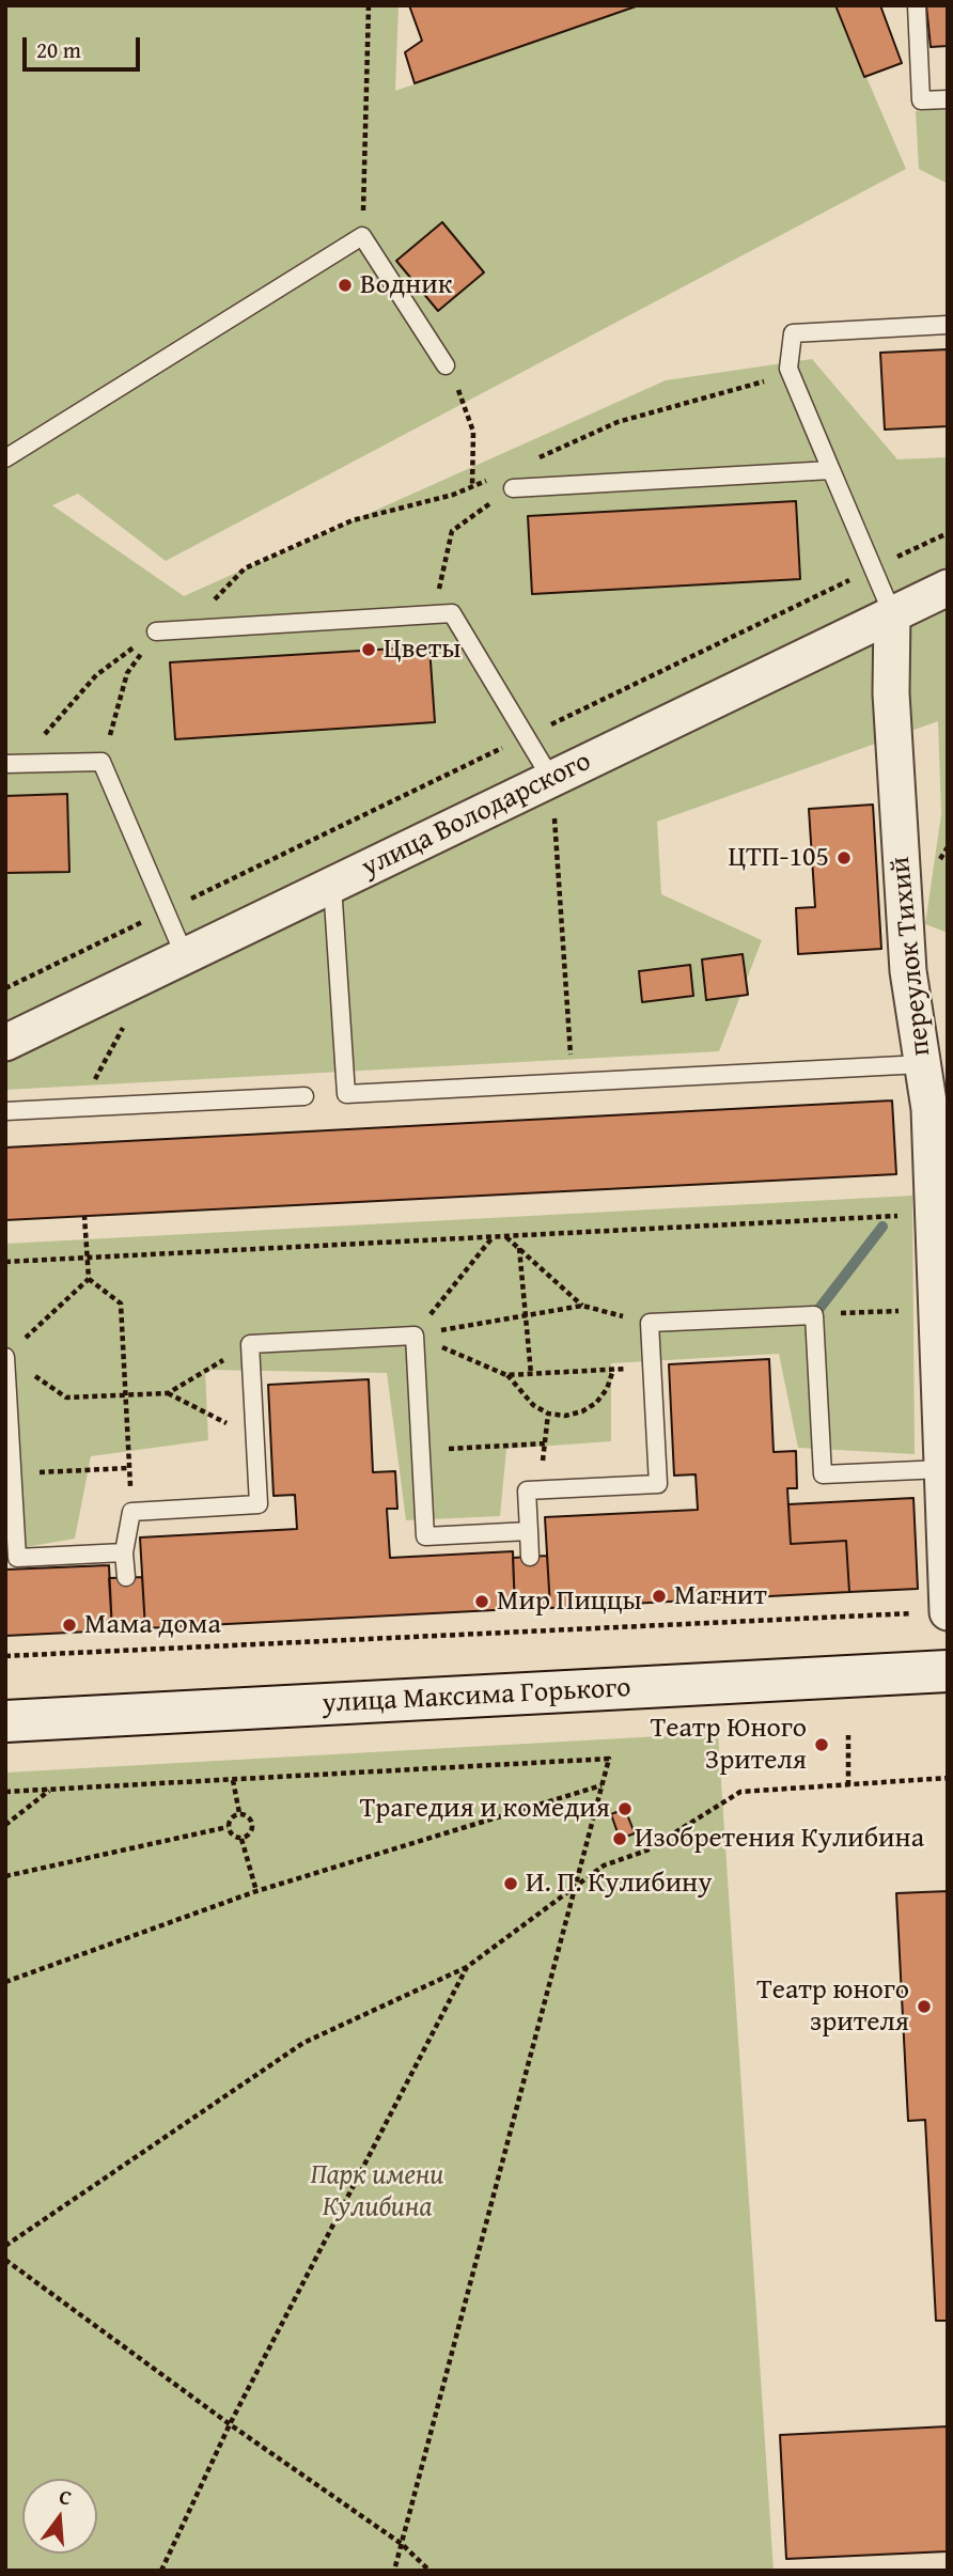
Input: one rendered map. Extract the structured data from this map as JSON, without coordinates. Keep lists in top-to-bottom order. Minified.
{"streets":{"main road":["улица Максима Горького"],"street":["улица Володарского","переулок Тихий"]},"crossings":[["улица Володарского","переулок Тихий"]],"parks":["Парк имени Кулибина"],"places":["Водник","Цветы","ЦТП-105","Магнит","Мир Пиццы","Мама дома","Театр Юного Зрителя","Трагедия и комедия","Изобретения Кулибина","И. П. Кулибину","Театр юного зрителя"],"scale_bar":"20 m","north":"top"}
